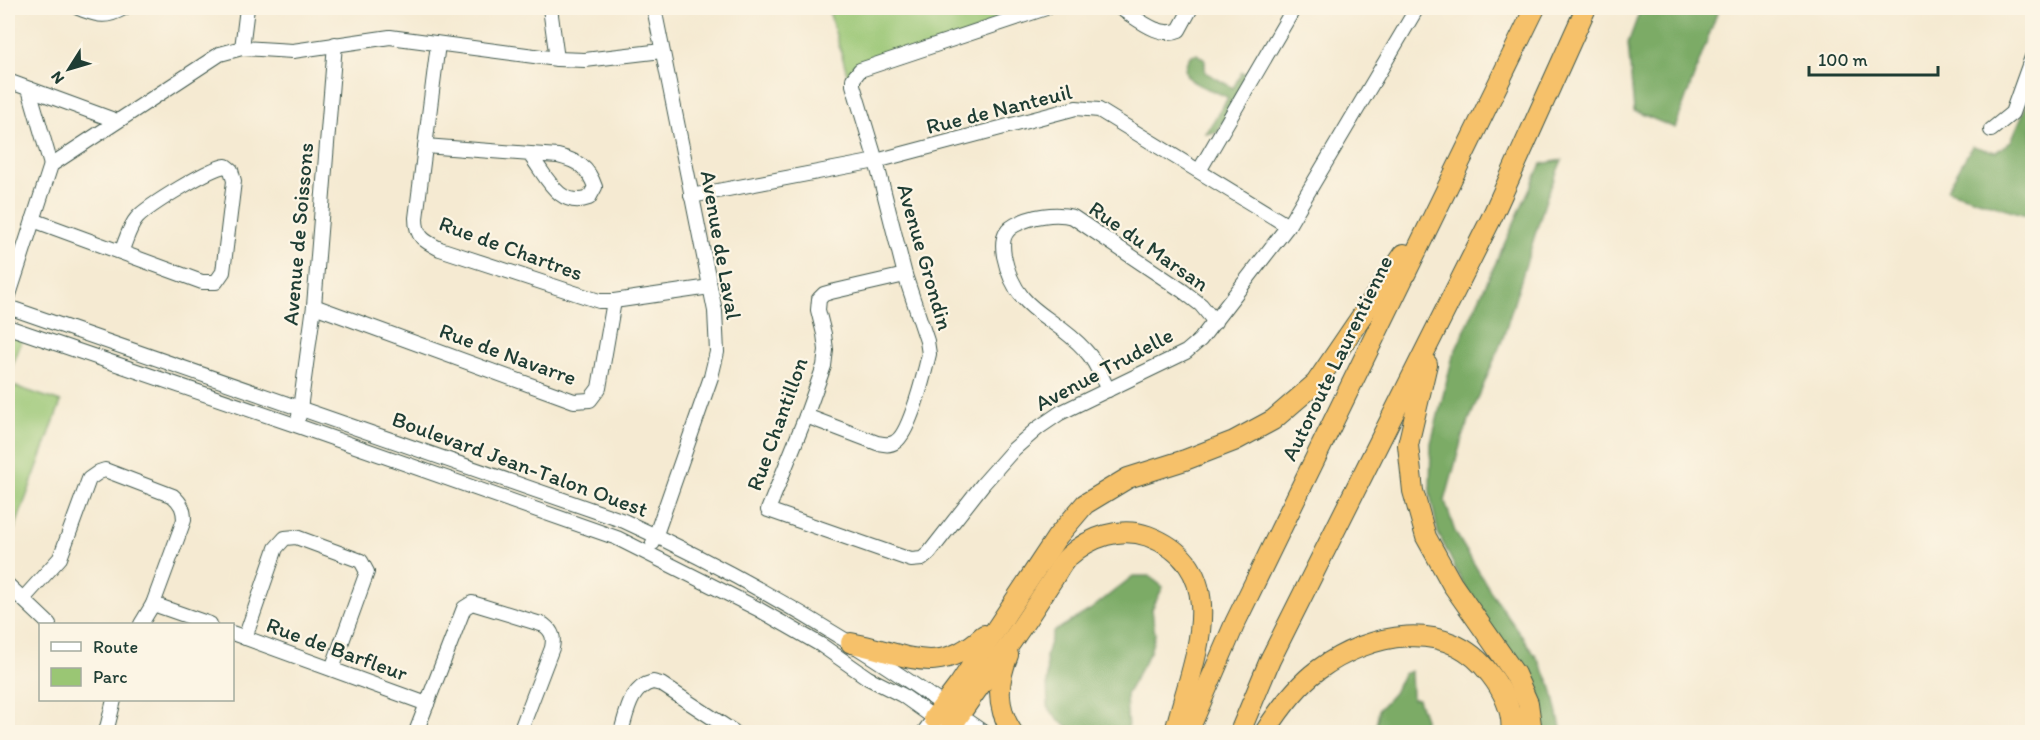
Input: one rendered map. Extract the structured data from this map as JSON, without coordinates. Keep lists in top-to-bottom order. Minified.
{"streets":{"highway":["Autoroute Laurentienne"],"street":["Rue de Nanteuil","Avenue de Soissons","Avenue de Laval","Rue du Marsan","Rue de Chartres","Avenue Grondin","Rue de Navarre","Avenue Trudelle","Rue Chantillon","Boulevard Jean-Talon Ouest","Rue de Barfleur"]},"crossings":[["Rue de Nanteuil","Avenue de Laval"],["Rue de Nanteuil","Avenue Grondin"],["Rue de Nanteuil","Avenue Trudelle"],["Avenue de Soissons","Rue de Navarre"],["Avenue de Soissons","Boulevard Jean-Talon Ouest"],["Avenue de Laval","Rue de Chartres"],["Avenue de Laval","Boulevard Jean-Talon Ouest"],["Rue du Marsan","Avenue Trudelle"],["Rue de Chartres","Rue de Navarre"],["Avenue Grondin","Rue Chantillon"],["Avenue Trudelle","Rue Chantillon"]],"legend":["Route","Parc"],"scale_bar":"100 m","north":"bottom left"}
